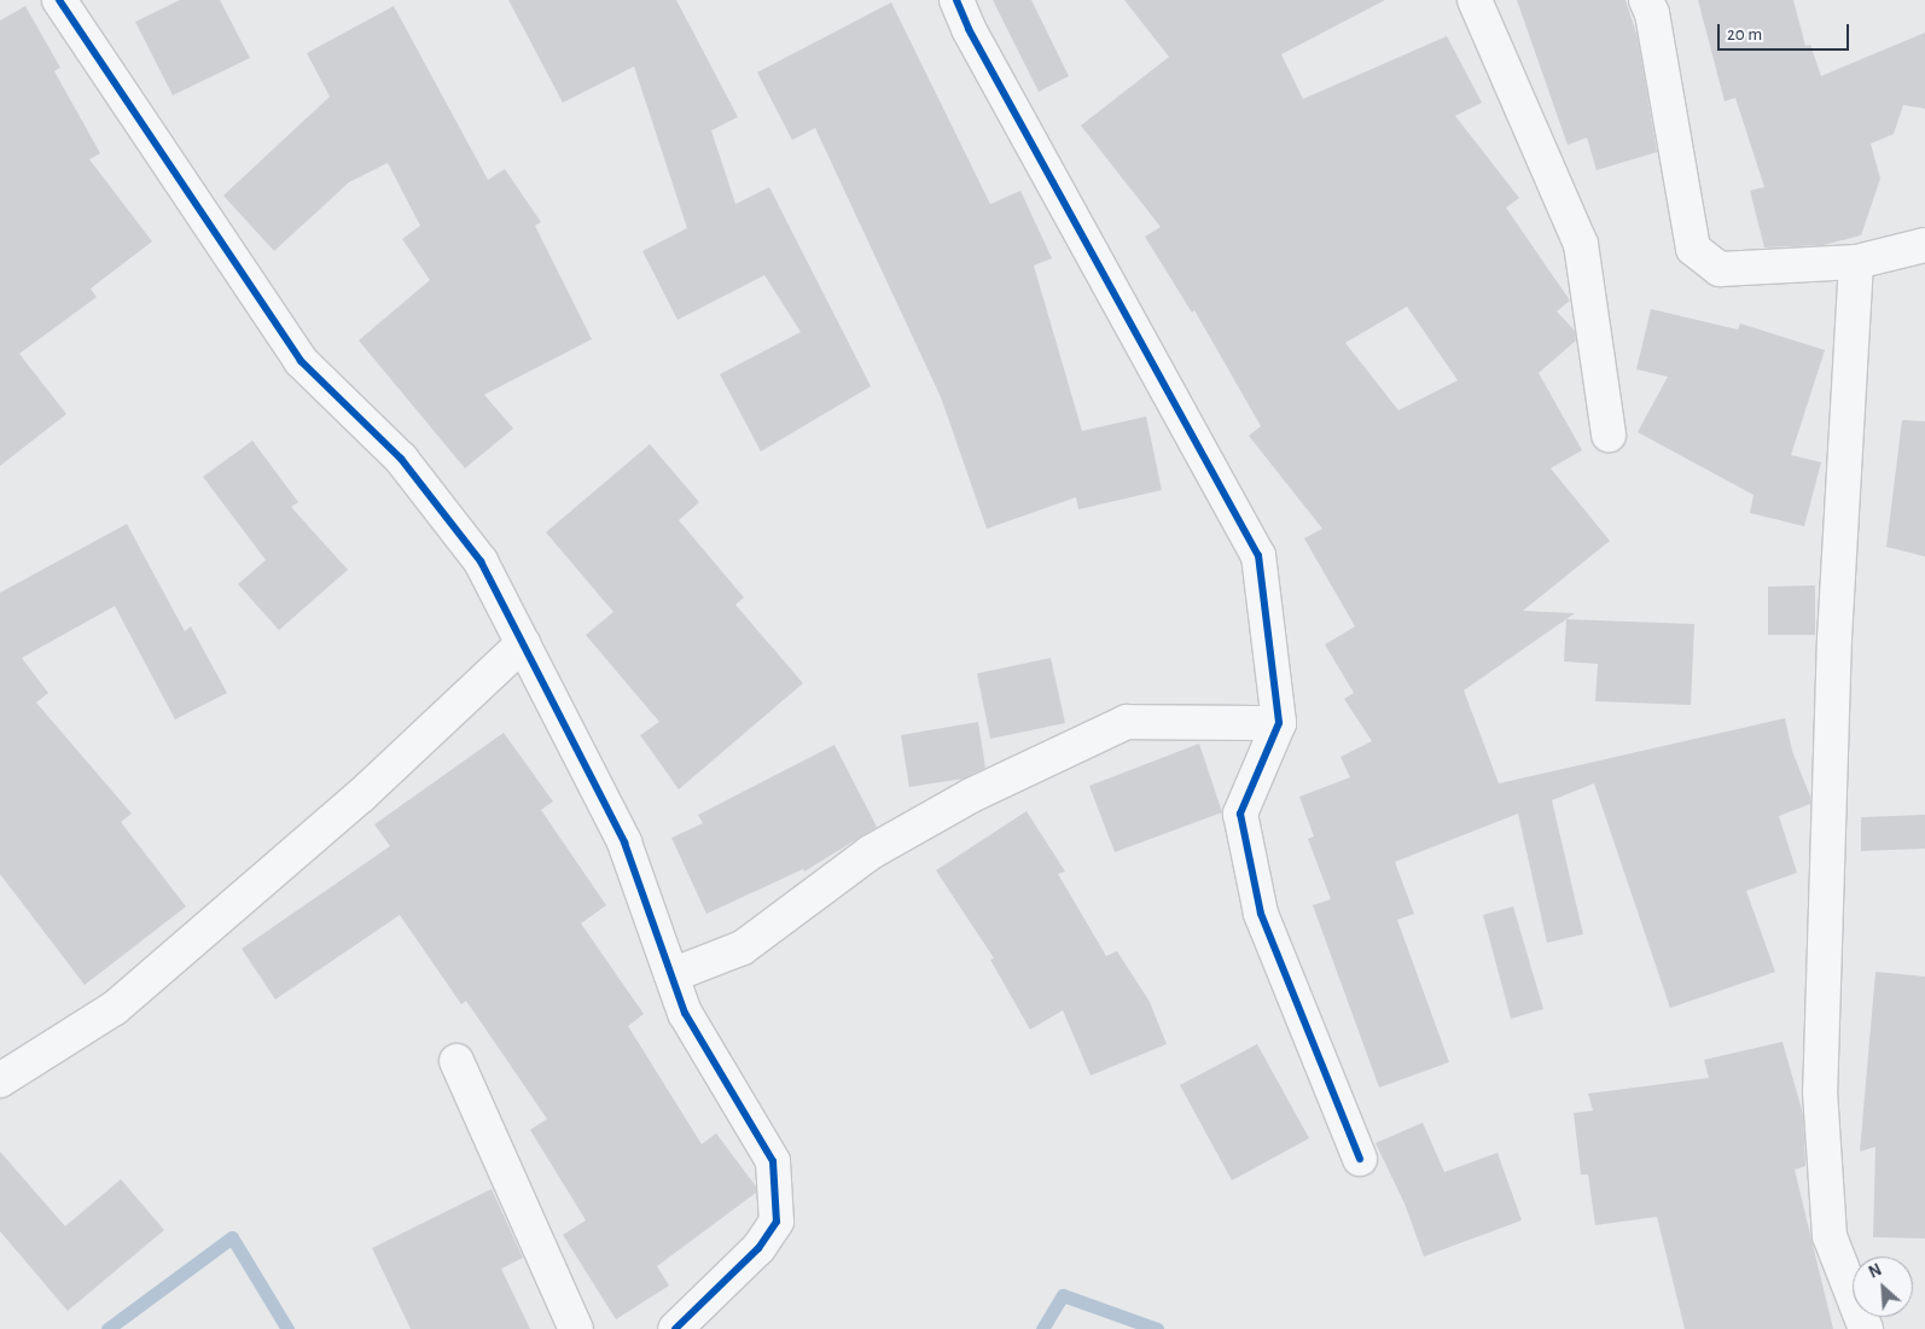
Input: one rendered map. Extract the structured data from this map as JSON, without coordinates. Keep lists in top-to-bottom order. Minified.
{"scale_bar":"20 m","north":"top left"}
